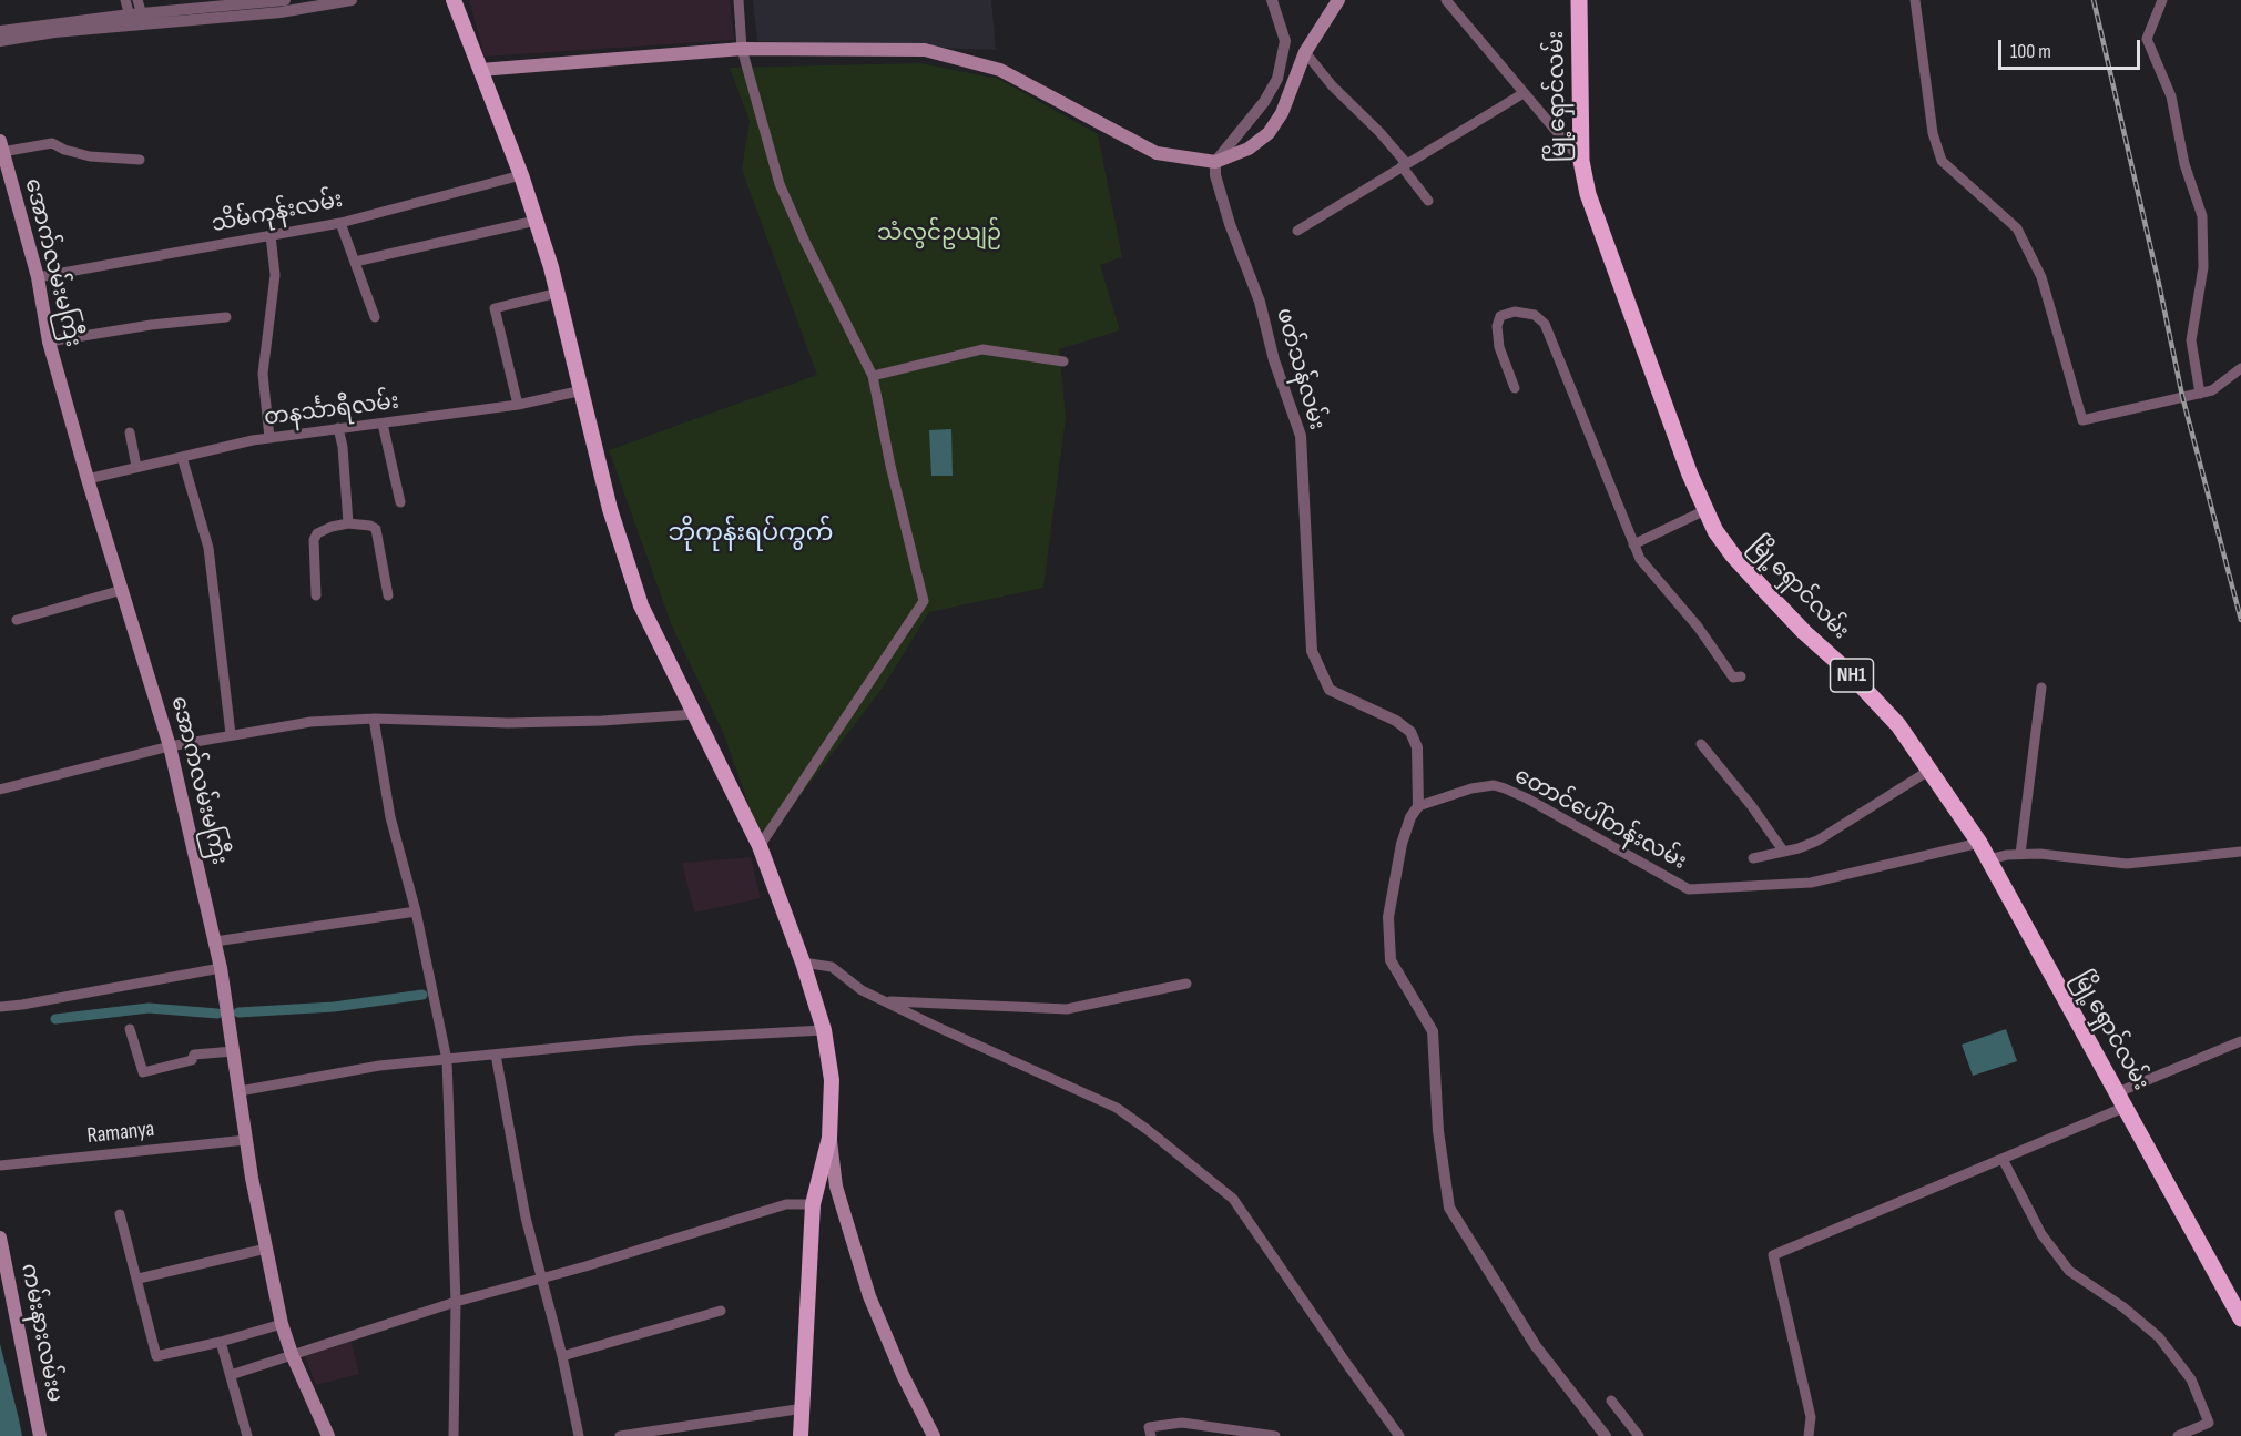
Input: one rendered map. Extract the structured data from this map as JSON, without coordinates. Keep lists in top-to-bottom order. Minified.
{"streets":{"highway":["မြို့ရှောင်လမ်း","NH1"],"main road":["အောက်လမ်းမကြီး","ကမ်းနားလမ်းမ"],"street":["သိမ်ကုန်းလမ်း","ဖတ်သန်လမ်း","တနင်္သာရီလမ်း","တောင်ပေါ်တန်းလမ်း","Ramanya"]},"crossings":[["မြို့ရှောင်လမ်း","တောင်ပေါ်တန်းလမ်း"],["သိမ်ကုန်းလမ်း","အောက်လမ်းမကြီး"],["အောက်လမ်းမကြီး","တနင်္သာရီလမ်း"],["အောက်လမ်းမကြီး","Ramanya"],["ဖတ်သန်လမ်း","တောင်ပေါ်တန်းလမ်း"]],"districts":["ဘိုကုန်းရပ်ကွက်"],"parks":["သံလွင်ဥယျဉ်"],"scale_bar":"100 m"}
